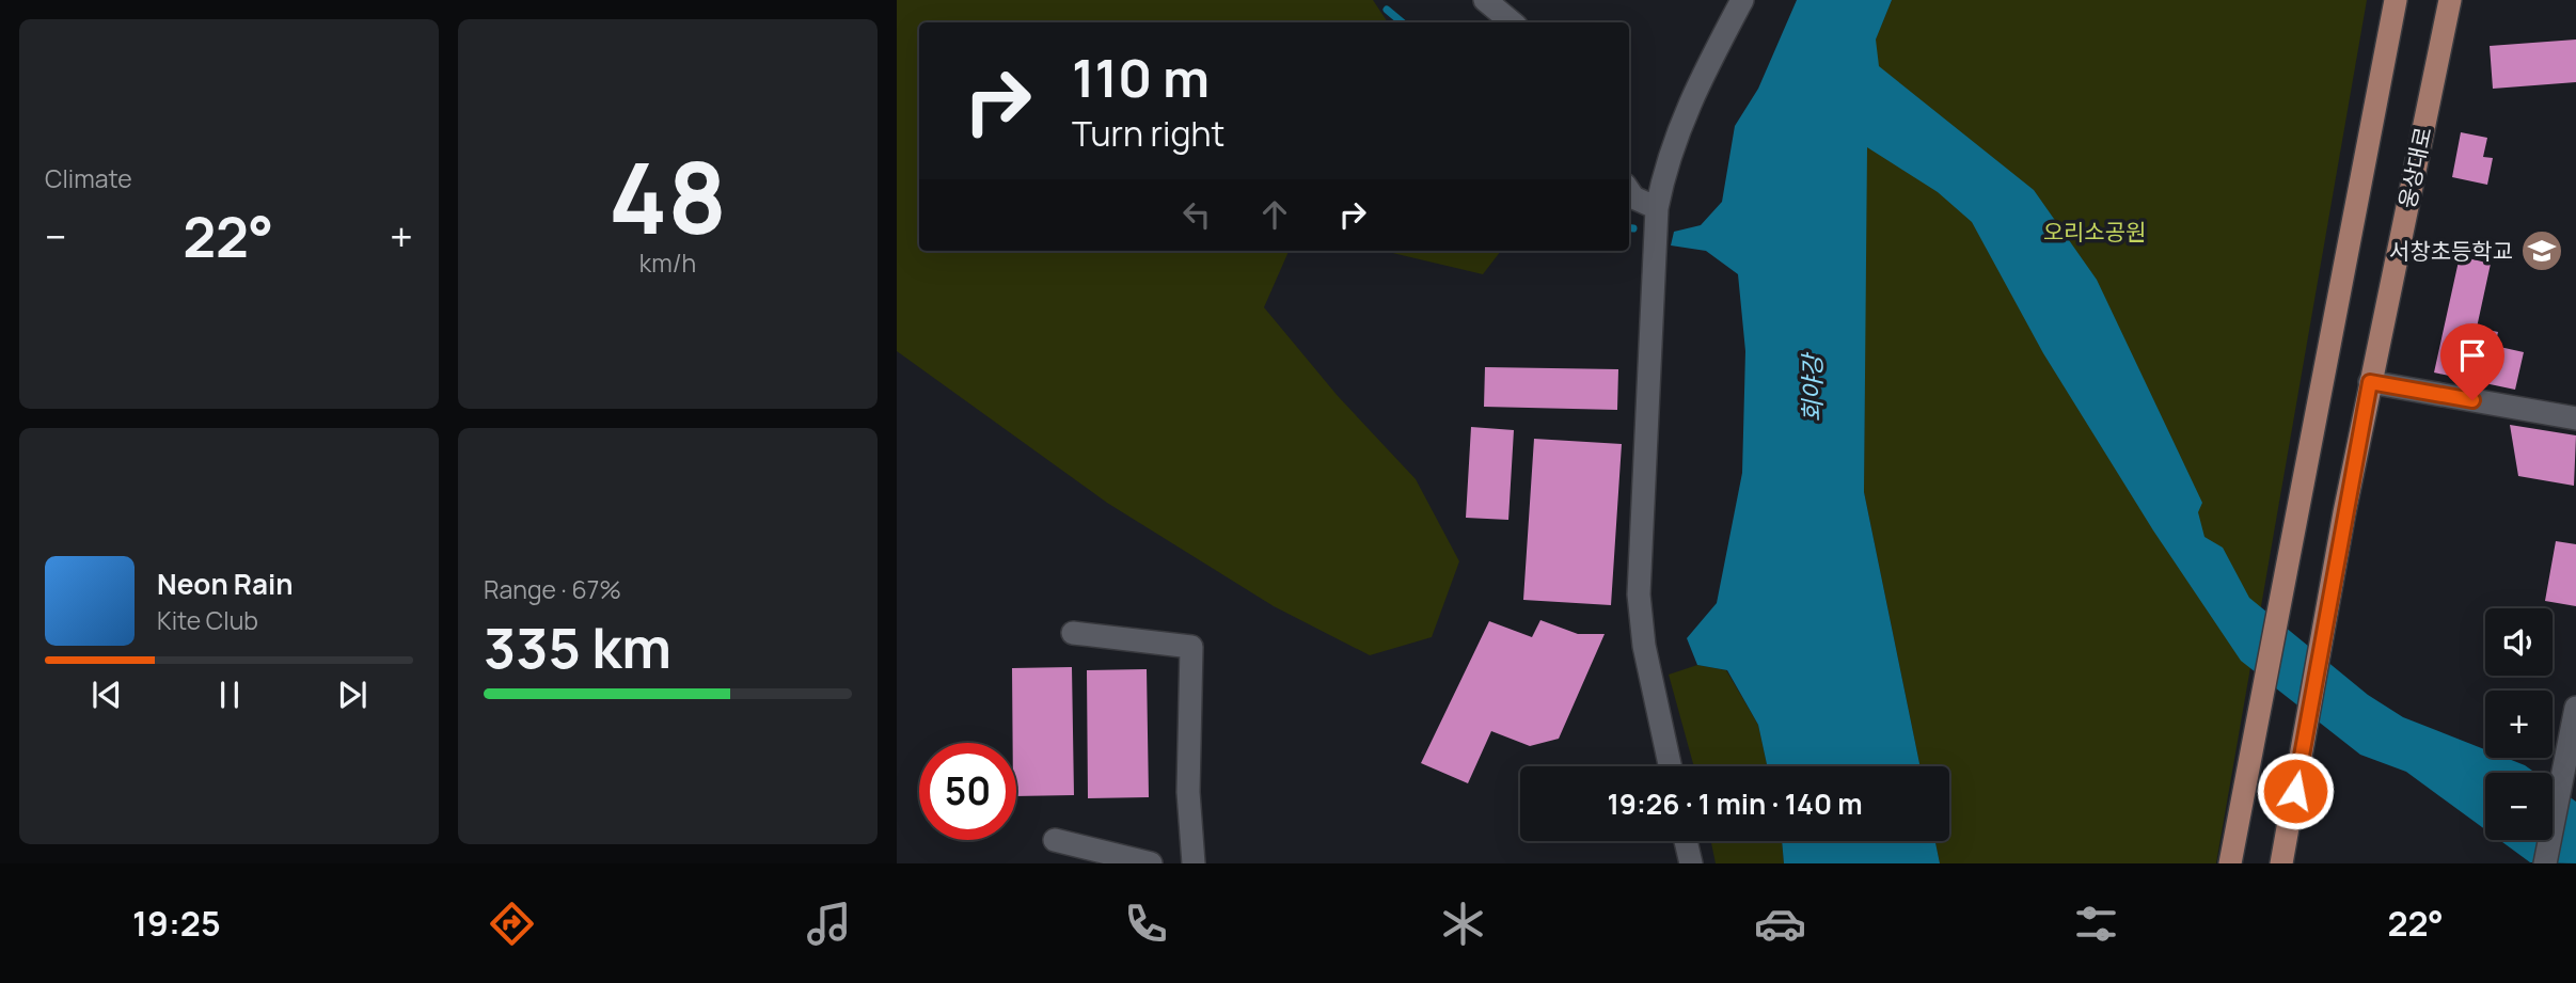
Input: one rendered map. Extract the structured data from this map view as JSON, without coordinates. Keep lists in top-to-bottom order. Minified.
{"streets":{"main road":["웅상대로"]},"water":["회야강"],"parks":["오리소공원"],"places":{"school or university":["서창초등학교"]},"page":{"tile":["Climate",["48","km/h"],["Range · 67%","335 km"]],"turn":["110 m","Turn right"],"heat":["−","22°","+"],"song":["Neon Rain","Kite Club"],"map_buttons":["+","−"],"limit":"50","trip":"19:26 · 1 min · 140 m","tabs":["19:25","22°"]}}
